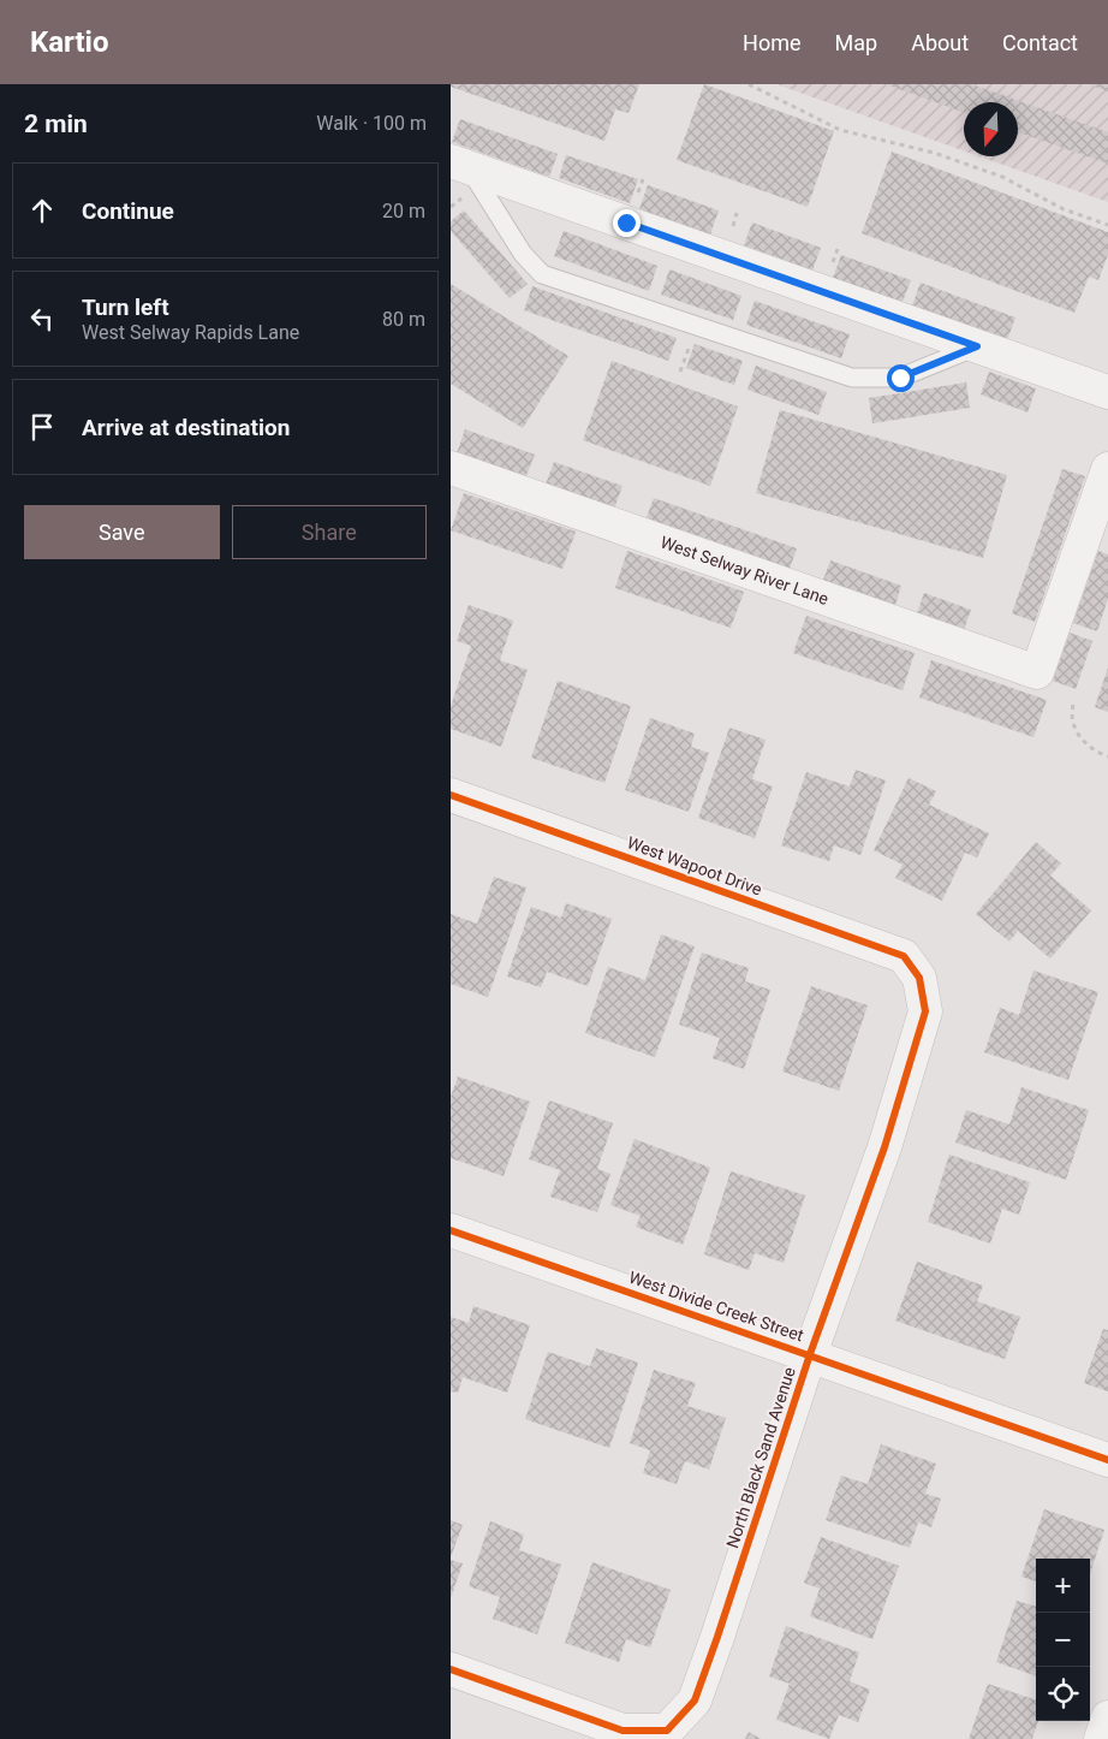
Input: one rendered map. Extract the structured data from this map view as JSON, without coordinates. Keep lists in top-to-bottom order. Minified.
{"streets":{"street":["West Selway River Lane","West Wapoot Drive","West Divide Creek Street","North Black Sand Avenue"]},"crossings":[["West Wapoot Drive","North Black Sand Avenue"],["West Divide Creek Street","North Black Sand Avenue"]],"north":"bottom","page":{"header":"Kartio","nav":["Home","Map","About","Contact"],"heading":["2 min","Walk · 100 m"],"list":[["Continue","20 m"],["Turn left","West Selway Rapids Lane","80 m"],"Arrive at destination"],"buttons":["Save","Share"],"map_buttons":["+","−"]}}
